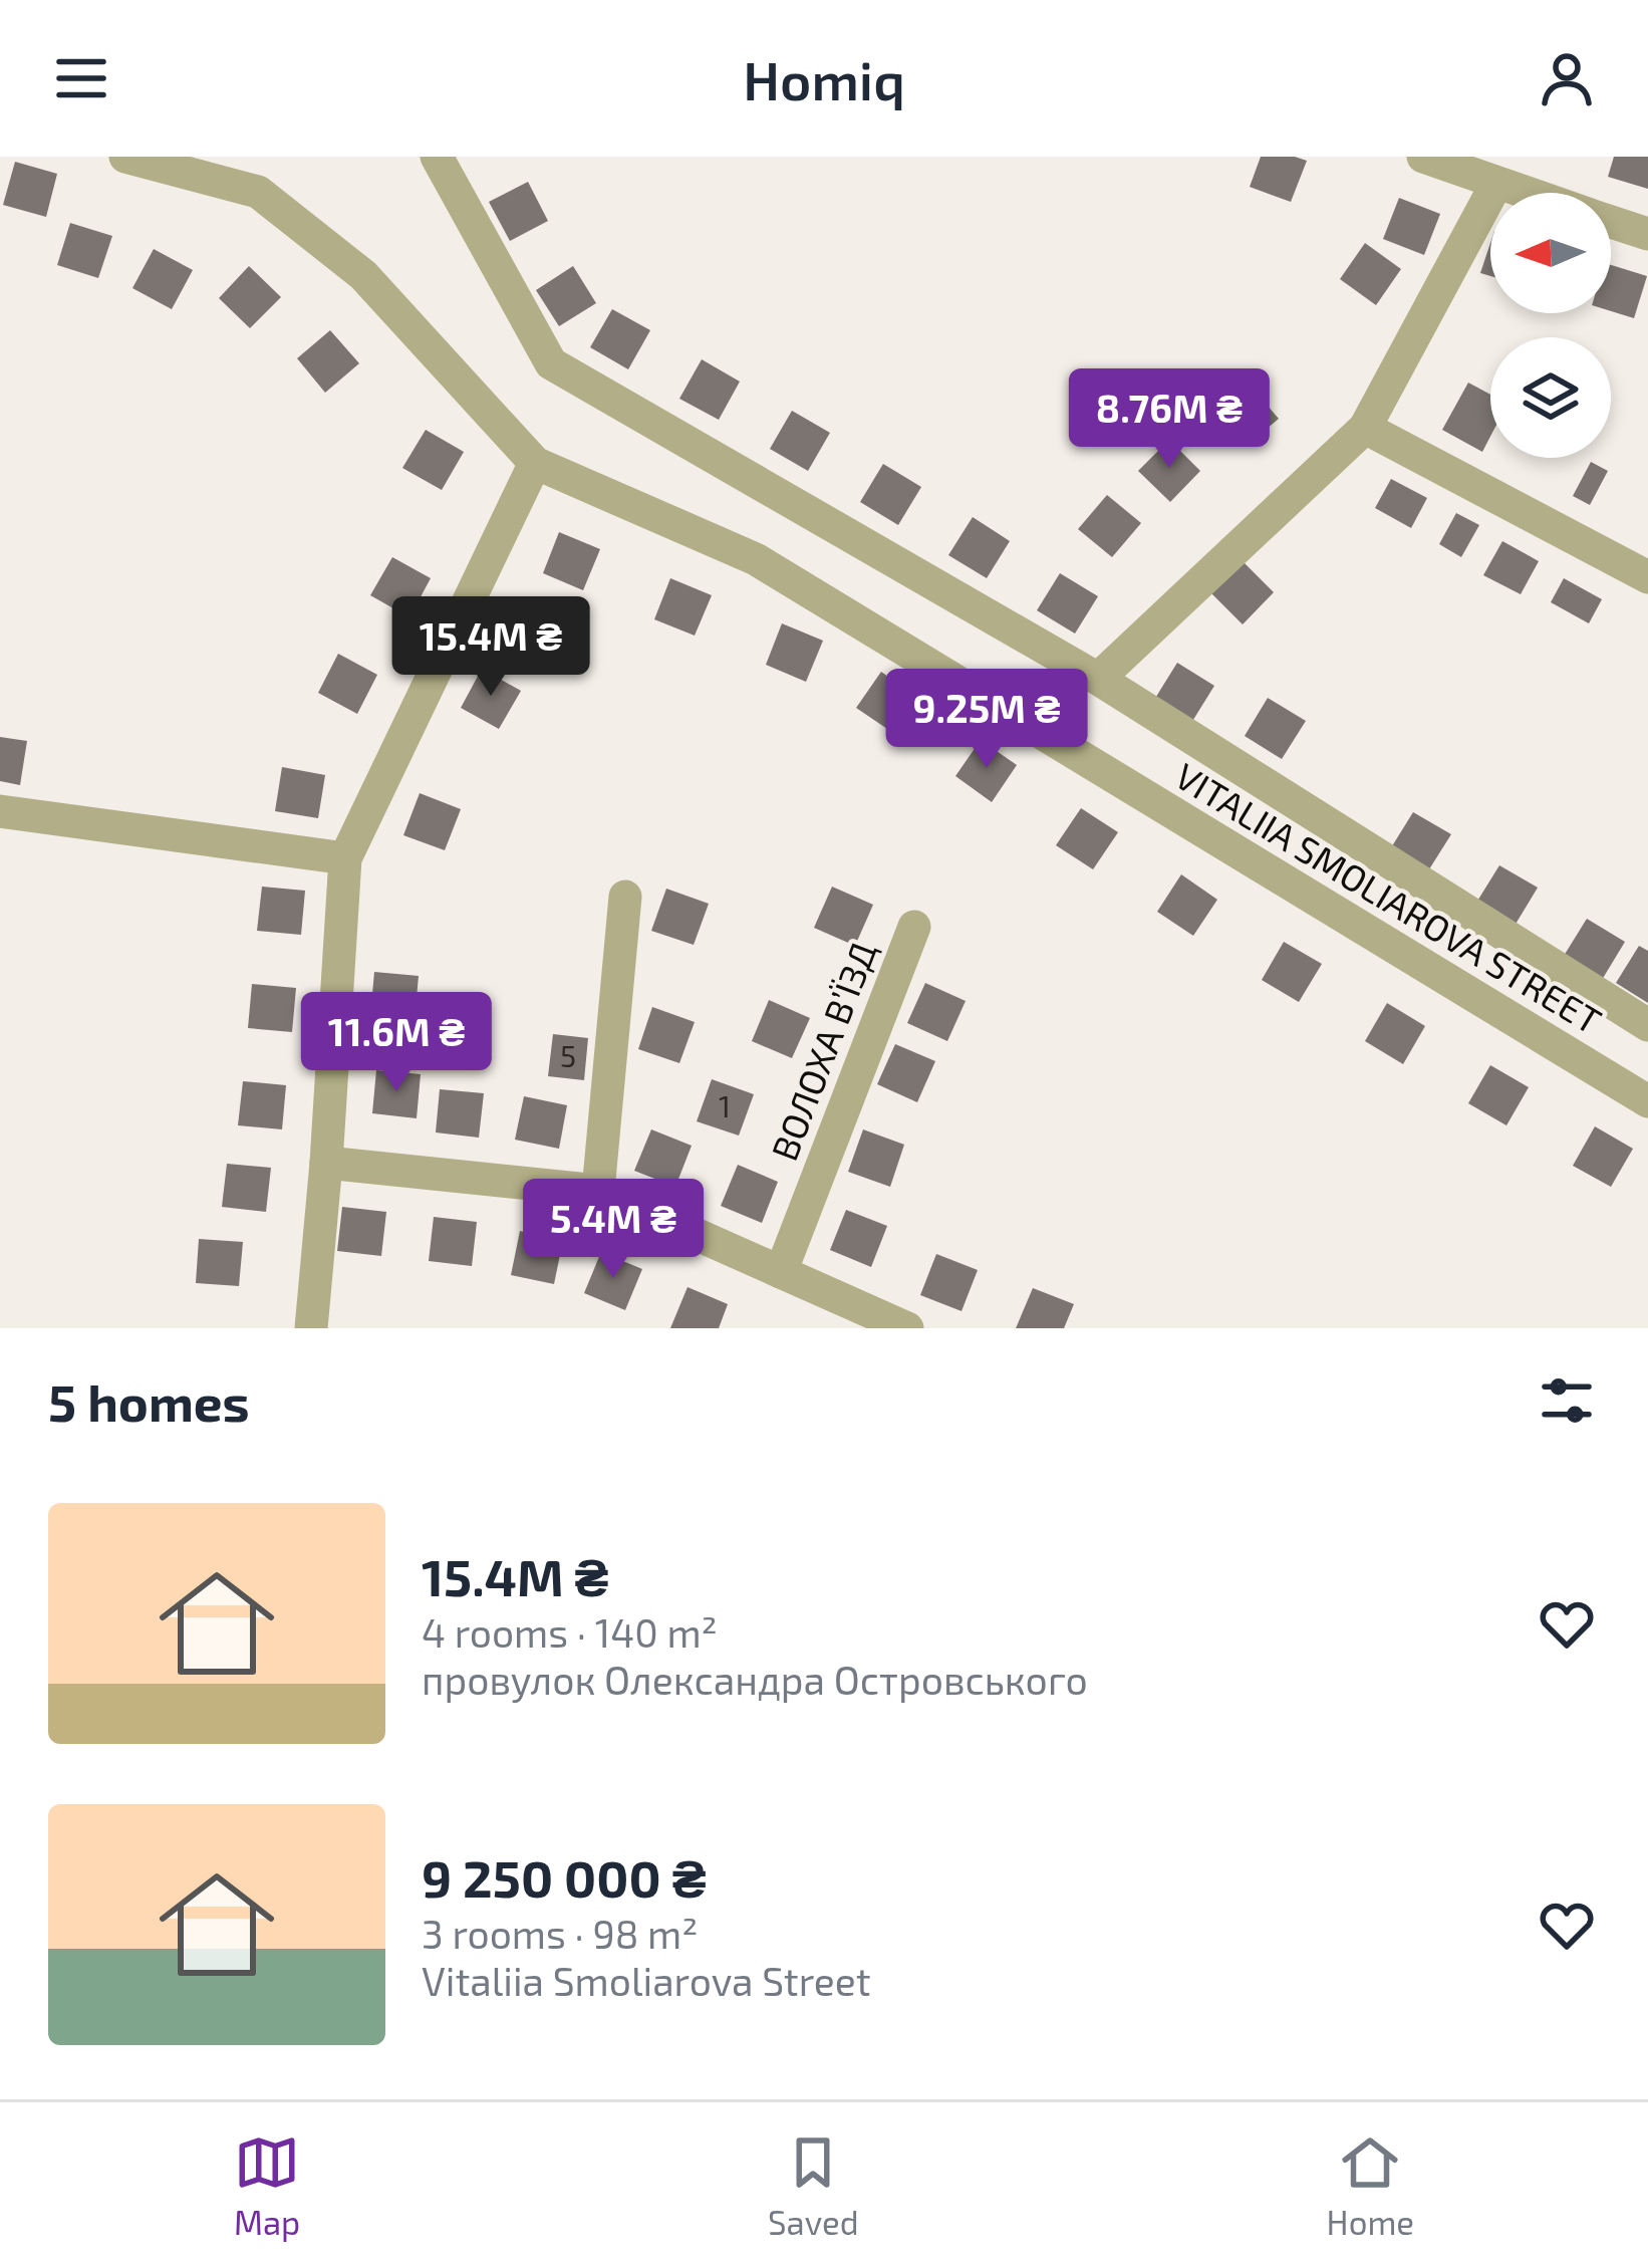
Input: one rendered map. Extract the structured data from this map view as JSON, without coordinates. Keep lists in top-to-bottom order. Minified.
{"streets":{"street":["VITALIIA SMOLIAROVA STREET","ВОЛОХА В’ЇЗД"]},"house_numbers":["5","1"],"north":"left","page":{"header":"Homiq","price":["8.76M ₴","15.4M ₴","9.25M ₴","11.6M ₴","5.4M ₴"],"heading":"5 homes","list":[{"name":"15.4M ₴","note":"4 rooms · 140 m² · провулок Олександра Островського"},{"name":"9 250 000 ₴","note":"3 rooms · 98 m² · Vitaliia Smoliarova Street"}],"tabs":["Map","Saved","Home"]}}
